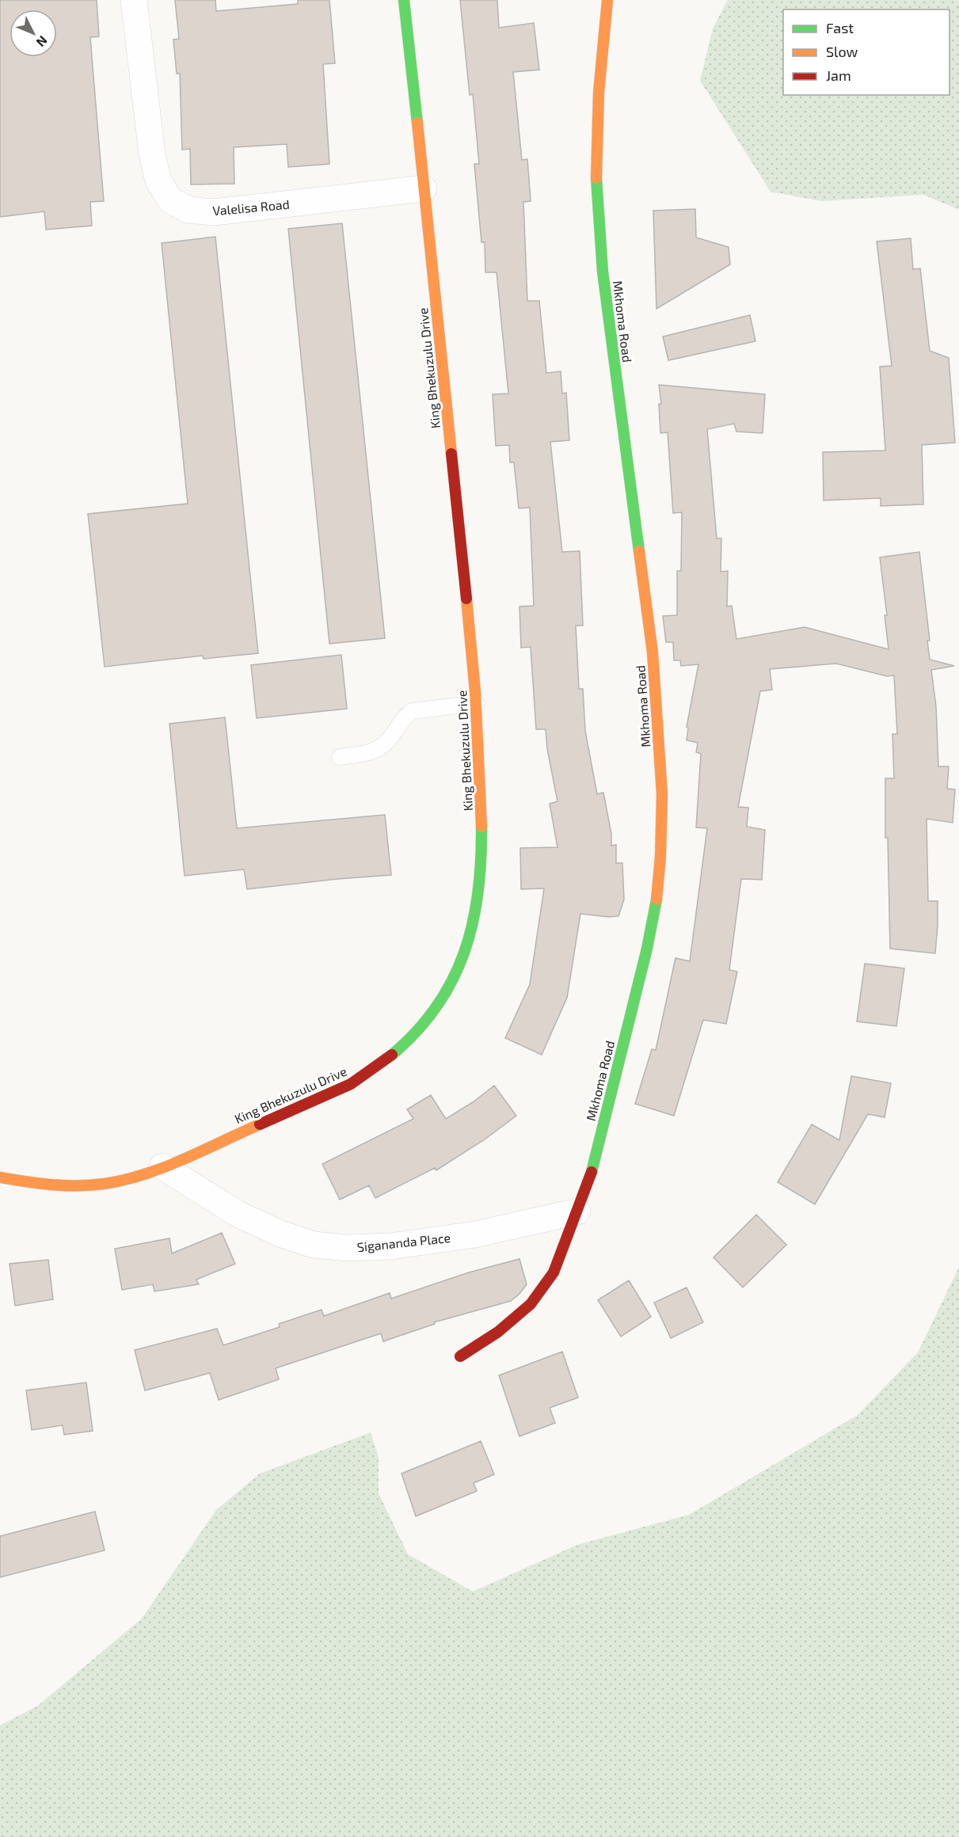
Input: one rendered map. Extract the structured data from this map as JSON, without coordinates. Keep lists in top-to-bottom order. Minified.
{"streets":{"street":["Valelisa Road","Mkhoma Road","King Bhekuzulu Drive","Sigananda Place"]},"crossings":[["Valelisa Road","King Bhekuzulu Drive"],["Mkhoma Road","Sigananda Place"],["King Bhekuzulu Drive","Sigananda Place"]],"legend":["Fast","Slow","Jam"],"north":"bottom right"}
